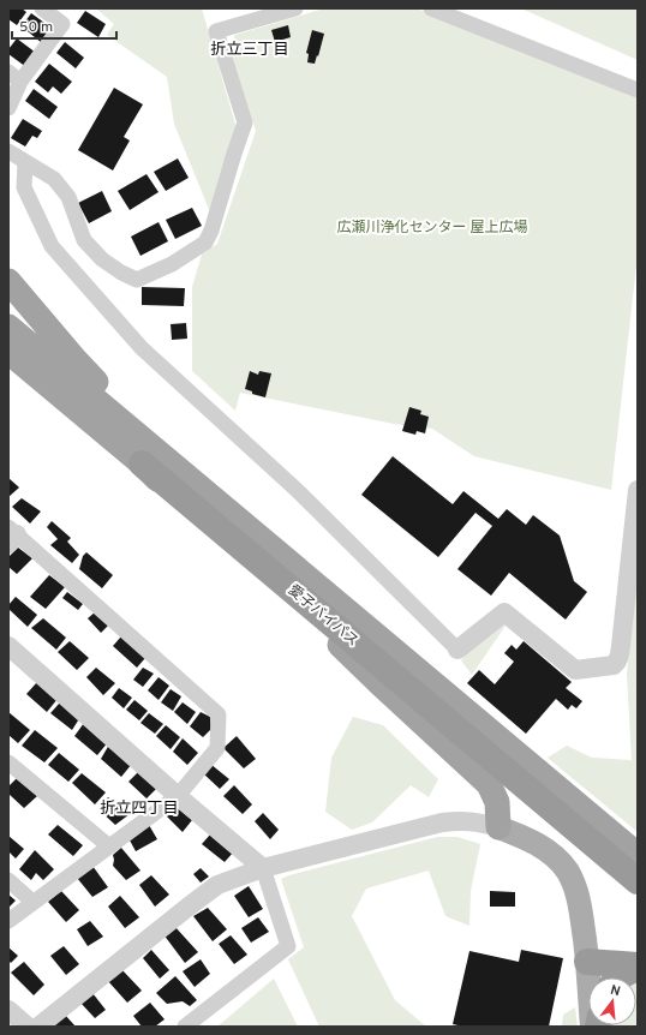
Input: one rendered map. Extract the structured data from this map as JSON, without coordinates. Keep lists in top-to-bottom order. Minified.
{"streets":{"highway":["愛子バイパス"]},"districts":["折立三丁目","折立四丁目"],"parks":["広瀬川浄化センター 屋上広場"],"scale_bar":"50 m","north":"top"}
